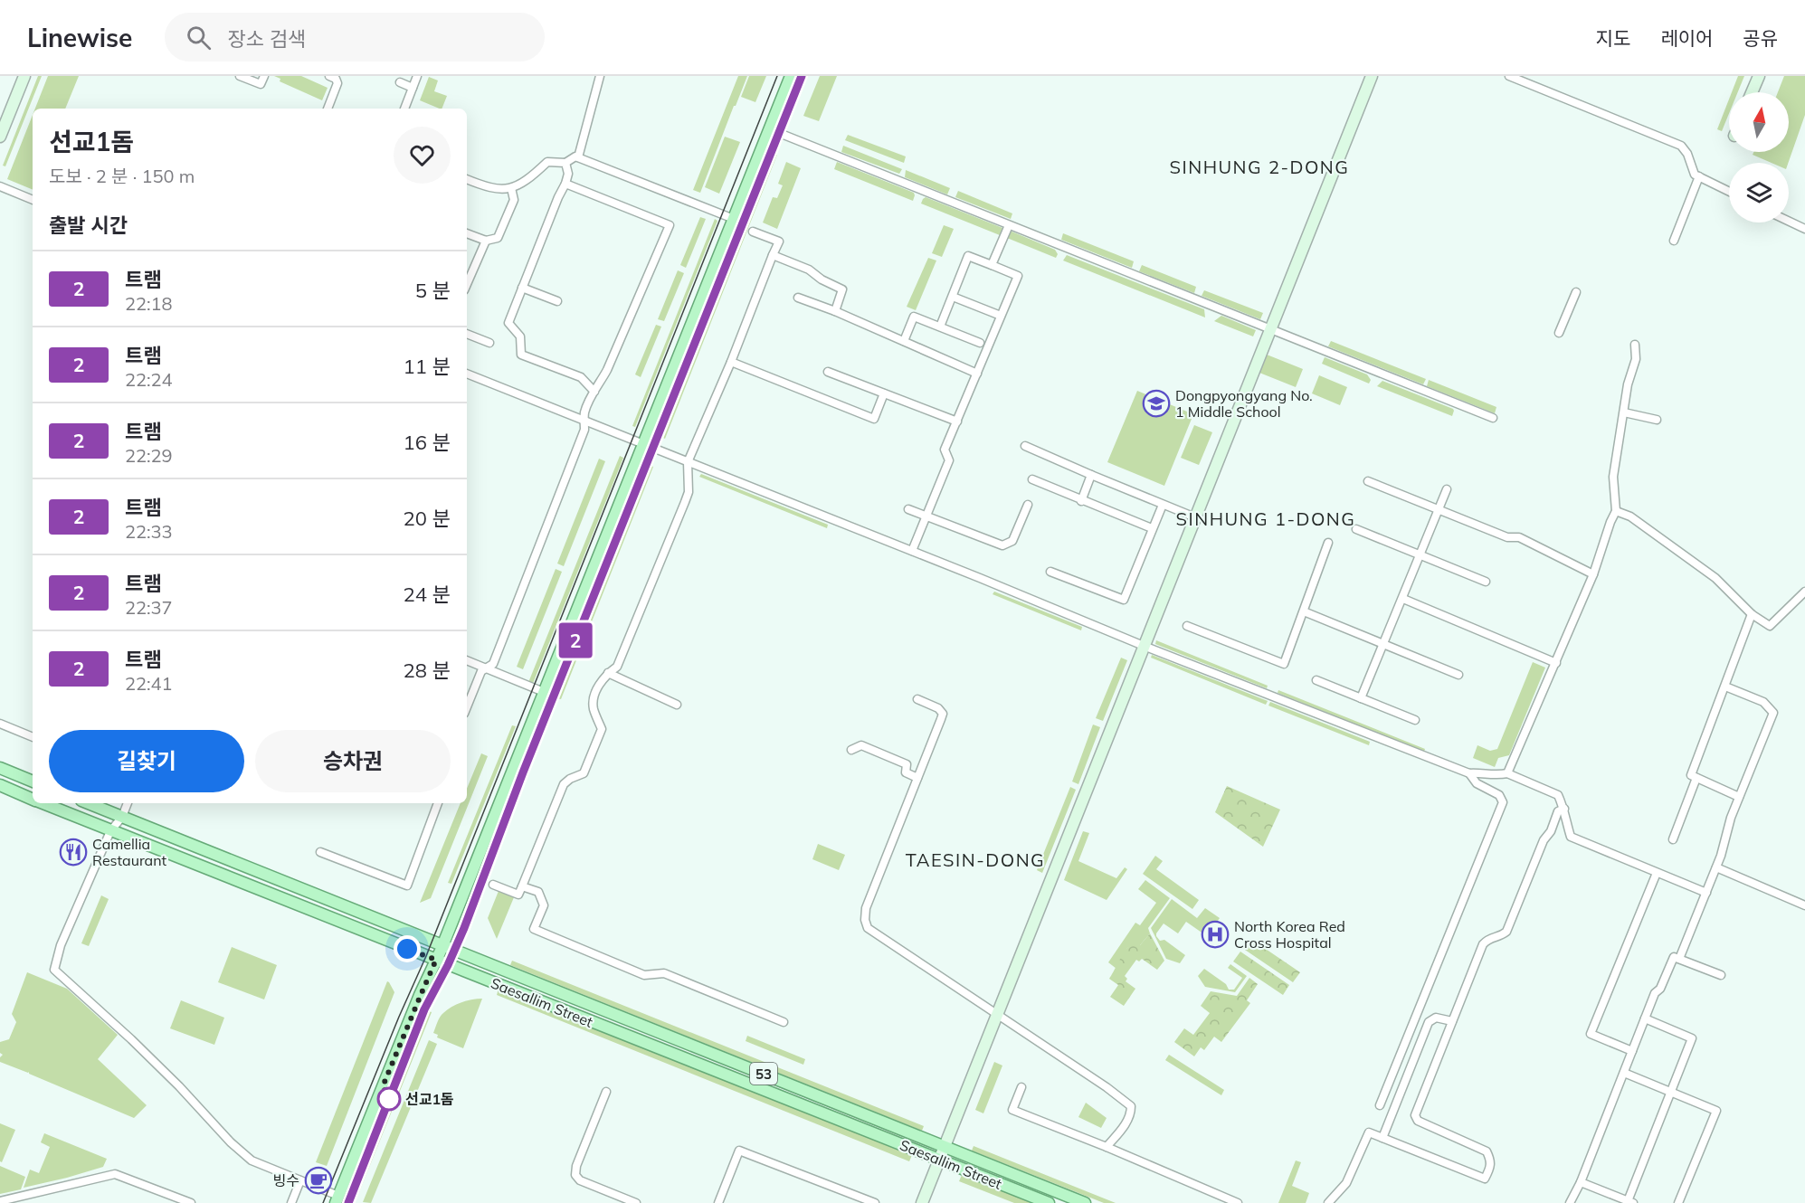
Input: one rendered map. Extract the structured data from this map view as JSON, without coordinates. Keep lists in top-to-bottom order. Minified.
{"streets":{"main road":["Saesallim Street","53"]},"districts":["SINHUNG 2-DONG","SINHUNG 1-DONG","TAESIN-DONG"],"places":{"school or university":["Dongpyongyang No. 1 Middle School"],"restaurant":["Camellia Restaurant"],"hospital":["North Korea Red Cross Hospital"],"other":["선교1돔"],"cafe":["빙수"]},"lines":["tram line 2"],"north":"top","page":{"header":"Linewise","search":"장소 검색","nav":["지도","레이어","공유"],"on_map":"2","heading":[["선교1돔","도보 · 2 분 · 150 m"],"출발 시간"],"list":[{"mark":"2","name":"트램","note":"22:18","value":"5 분"},{"mark":"2","name":"트램","note":"22:24","value":"11 분"},{"mark":"2","name":"트램","note":"22:29","value":"16 분"},{"mark":"2","name":"트램","note":"22:33","value":"20 분"},{"mark":"2","name":"트램","note":"22:37","value":"24 분"},{"mark":"2","name":"트램","note":"22:41","value":"28 분"}],"buttons":["길찾기","승차권"]}}
